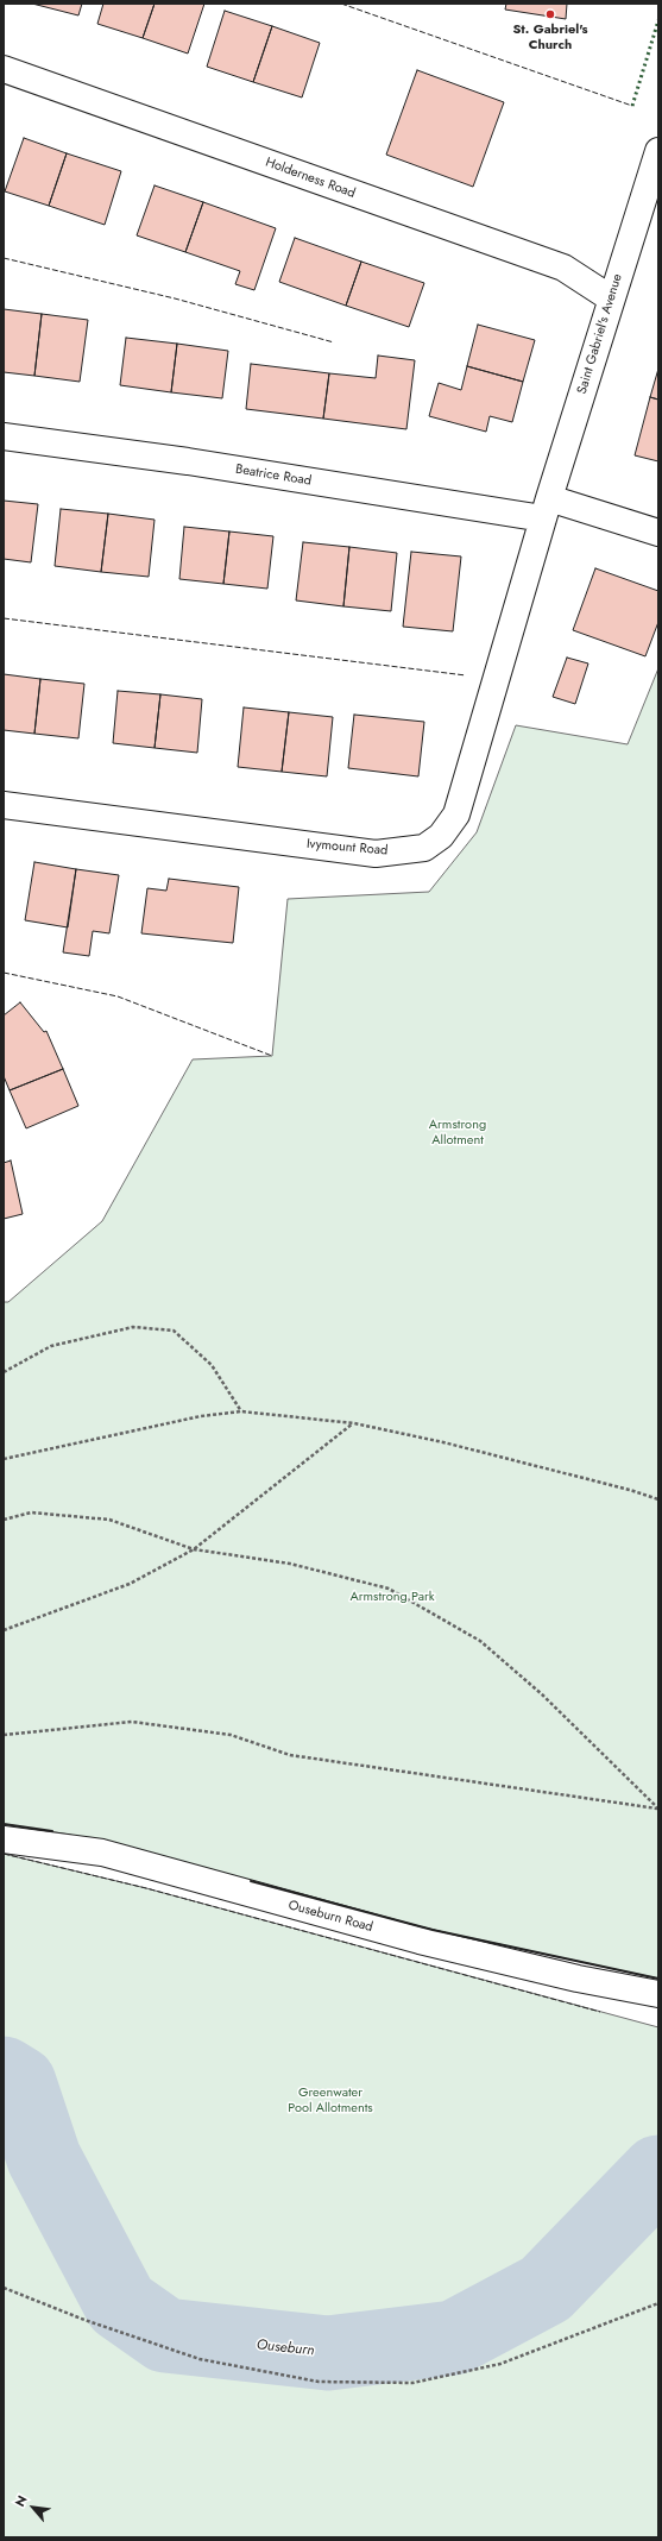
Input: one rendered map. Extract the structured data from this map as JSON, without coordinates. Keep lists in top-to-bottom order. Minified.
{"streets":{"street":["Holderness Road","Saint Gabriel's Avenue","Beatrice Road","Ivymount Road","Ouseburn Road"]},"crossings":[["Holderness Road","Saint Gabriel's Avenue"],["Saint Gabriel's Avenue","Beatrice Road"],["Saint Gabriel's Avenue","Ivymount Road"],["Beatrice Road","Ivymount Road"]],"water":["Ouseburn"],"parks":["Armstrong Allotment","Armstrong Park","Greenwater Pool Allotments"],"places":["St. Gabriel's Church"],"north":"top left"}
